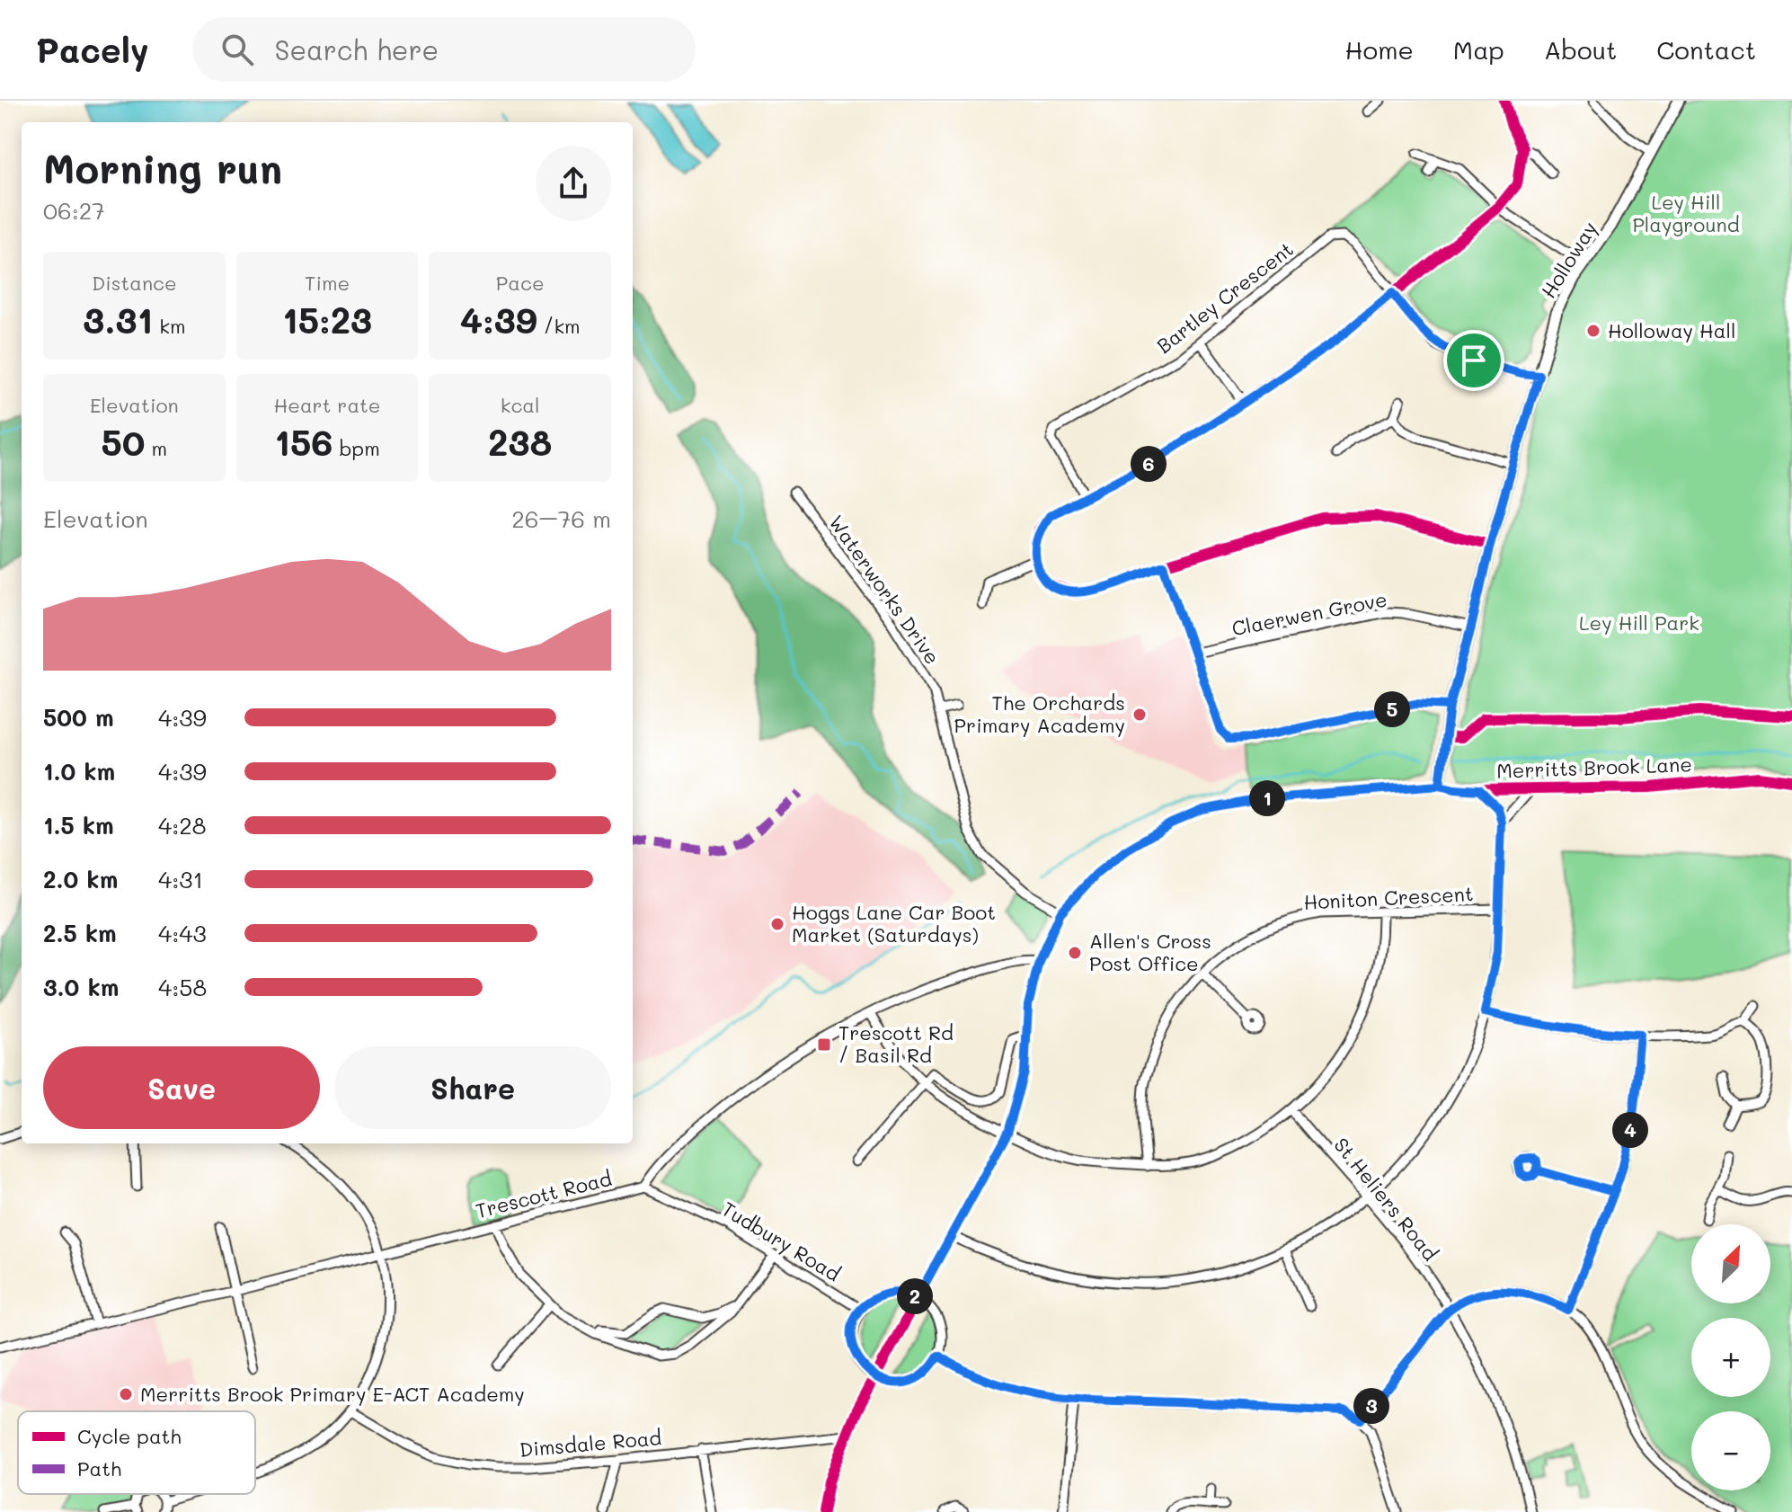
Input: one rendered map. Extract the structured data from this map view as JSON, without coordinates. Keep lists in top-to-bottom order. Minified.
{"streets":{"street":["Holloway","Bartley Crescent","Waterworks Drive","Claerwen Grove","Merritts Brook Lane","Honiton Crescent","Trescott Road","St Heliers Road","Tudbury Road","Dimsdale Road"]},"crossings":[["Holloway","Claerwen Grove"],["Holloway","Merritts Brook Lane"],["Waterworks Drive","Merritts Brook Lane"],["Merritts Brook Lane","Trescott Road"],["Merritts Brook Lane","Dimsdale Road"],["Trescott Road","Tudbury Road"]],"parks":["Ley Hill Playground","Ley Hill Park"],"places":{"other":["Holloway Hall","The Orchards Primary Academy","Hoggs Lane Car Boot Market (Saturdays)","Allen's Cross Post Office","Merritts Brook Primary E-ACT Academy"],"transit":["Trescott Rd / Basil Rd"]},"legend":["Cycle path","Path"],"north":"top right","page":{"header":"Pacely","search":"Search here","nav":["Home","Map","About","Contact"],"heading":["Morning run","06:27"],"stats":[["Distance","3.31 km"],["Time","15:23"],["Pace","4:39 /km"],["Elevation","50 m"],["Heart rate","156 bpm"],["kcal","238"]],"pins":["6","5","1","4","2","3"],"chart":["Elevation","26–76 m"],"list":[{"name":"500 m","note":"4:39"},{"name":"1.0 km","note":"4:39"},{"name":"1.5 km","note":"4:28"},{"name":"2.0 km","note":"4:31"},{"name":"2.5 km","note":"4:43"},{"name":"3.0 km","note":"4:58"}],"buttons":["Save","Share"],"map_buttons":["+","−"]}}
